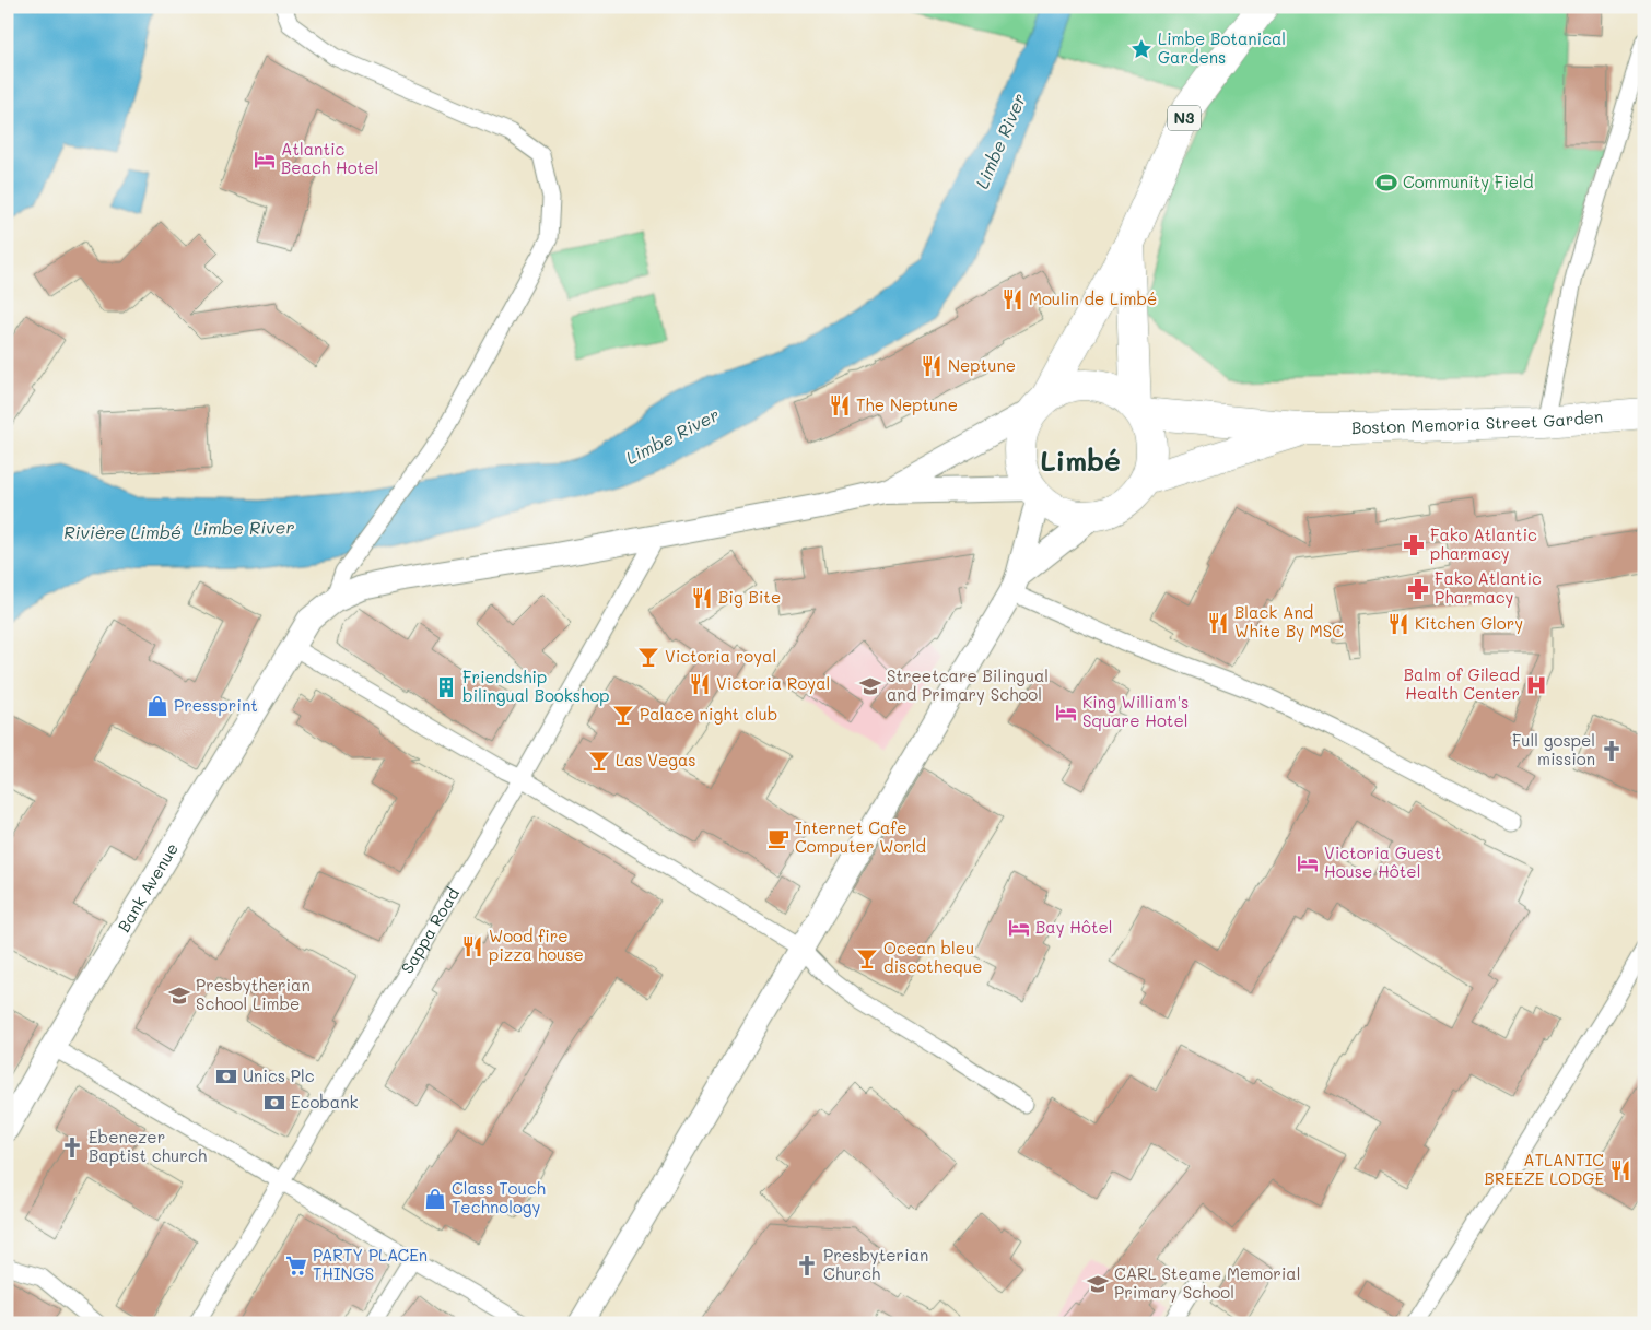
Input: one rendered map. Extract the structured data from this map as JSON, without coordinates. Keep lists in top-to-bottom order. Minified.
{"streets":{"highway":["N3","Boston Memoria Street Garden"],"main road":["Bank Avenue"],"street":["Sappa Road"]},"crossings":[["Bank Avenue","Sappa Road"]],"districts":["Limbé"],"water":["Limbe River","Rivière Limbé"],"places":{"place":["Limbe Botanical Gardens"],"hotel":["Atlantic Beach Hotel","King William's Square Hotel","Victoria Guest House Hôtel","Bay Hôtel"],"sports":["Community Field"],"restaurant":["Moulin de Limbé","Neptune","The Neptune","Big Bite","Black And White By MSC","Kitchen Glory","Victoria Royal","Wood fire pizza house","ATLANTIC BREEZE LODGE"],"pharmacy":["Fako Atlantic pharmacy","Fako Atlantic Pharmacy"],"bar":["Victoria royal","Palace night club","Las Vegas","Ocean bleu discotheque"],"hospital":["Balm of Gilead Health Center"],"school or university":["Streetcare Bilingual and Primary School","Presbytherian School Limbe","CARL Steame Memorial Primary School"],"building":["Friendship bilingual Bookshop"],"shop":["Pressprint","Class Touch Technology"],"church":["Full gospel mission","Ebenezer Baptist church","Presbyterian Church"],"cafe":["Internet Cafe Computer World"],"bank":["Unics Plc","Ecobank"],"supermarket":["PARTY PLACEn THINGS"]}}
